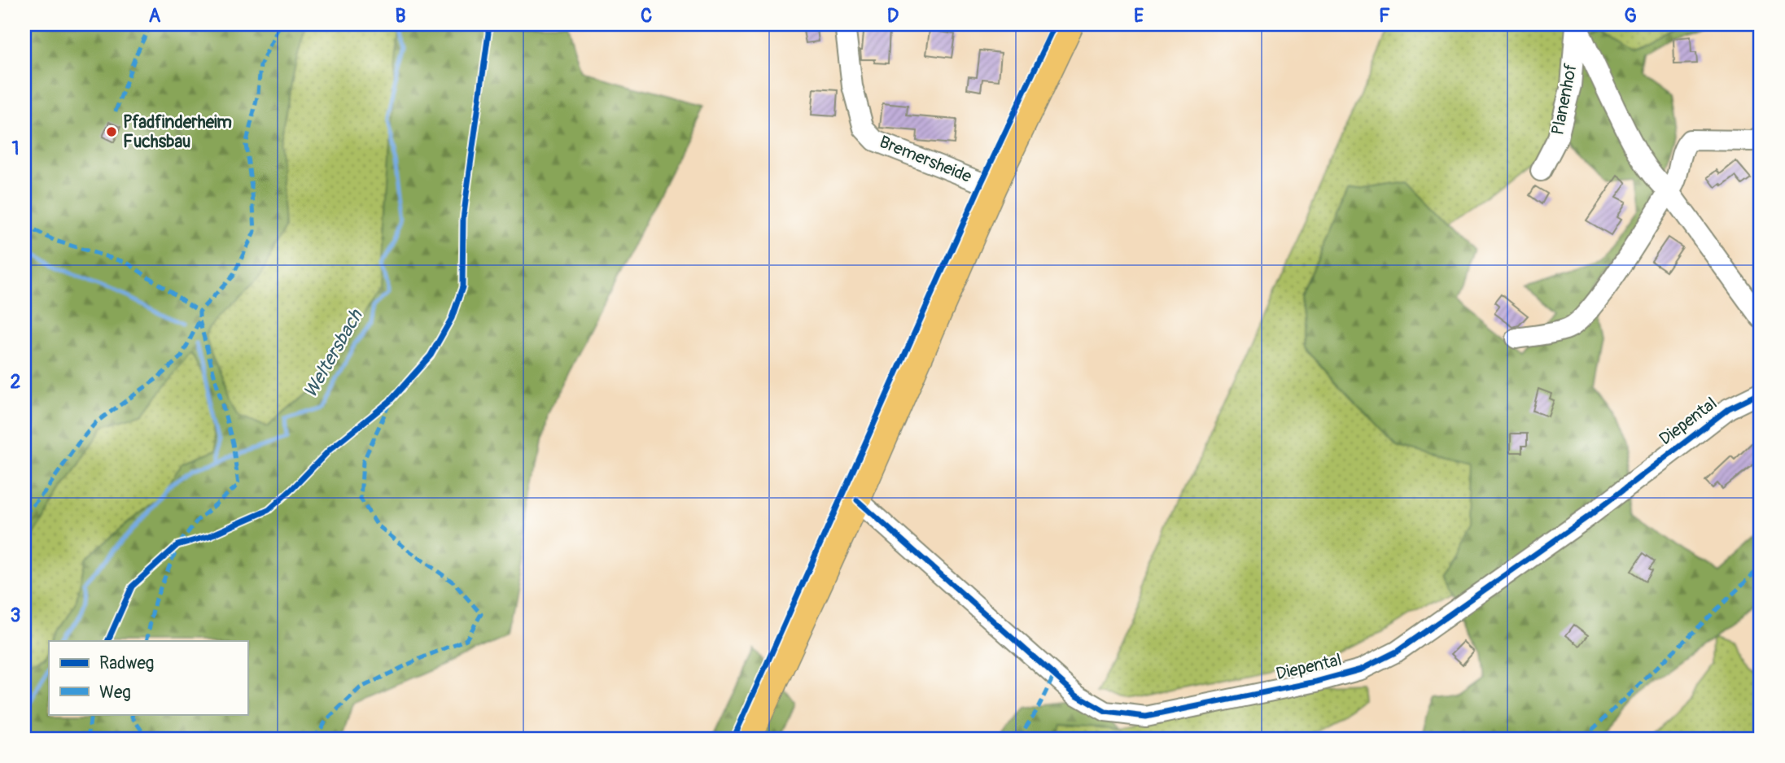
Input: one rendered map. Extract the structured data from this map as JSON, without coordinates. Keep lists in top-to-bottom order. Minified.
{"streets":{"street":["Planenhof","Bremersheide","Diepental"]},"water":["Weltersbach"],"places":["Pfadfinderheim Fuchsbau"],"legend":["Radweg","Weg"],"grid":{"columns":["A","B","C","D","E","F","G"],"rows":["1","2","3"]}}
